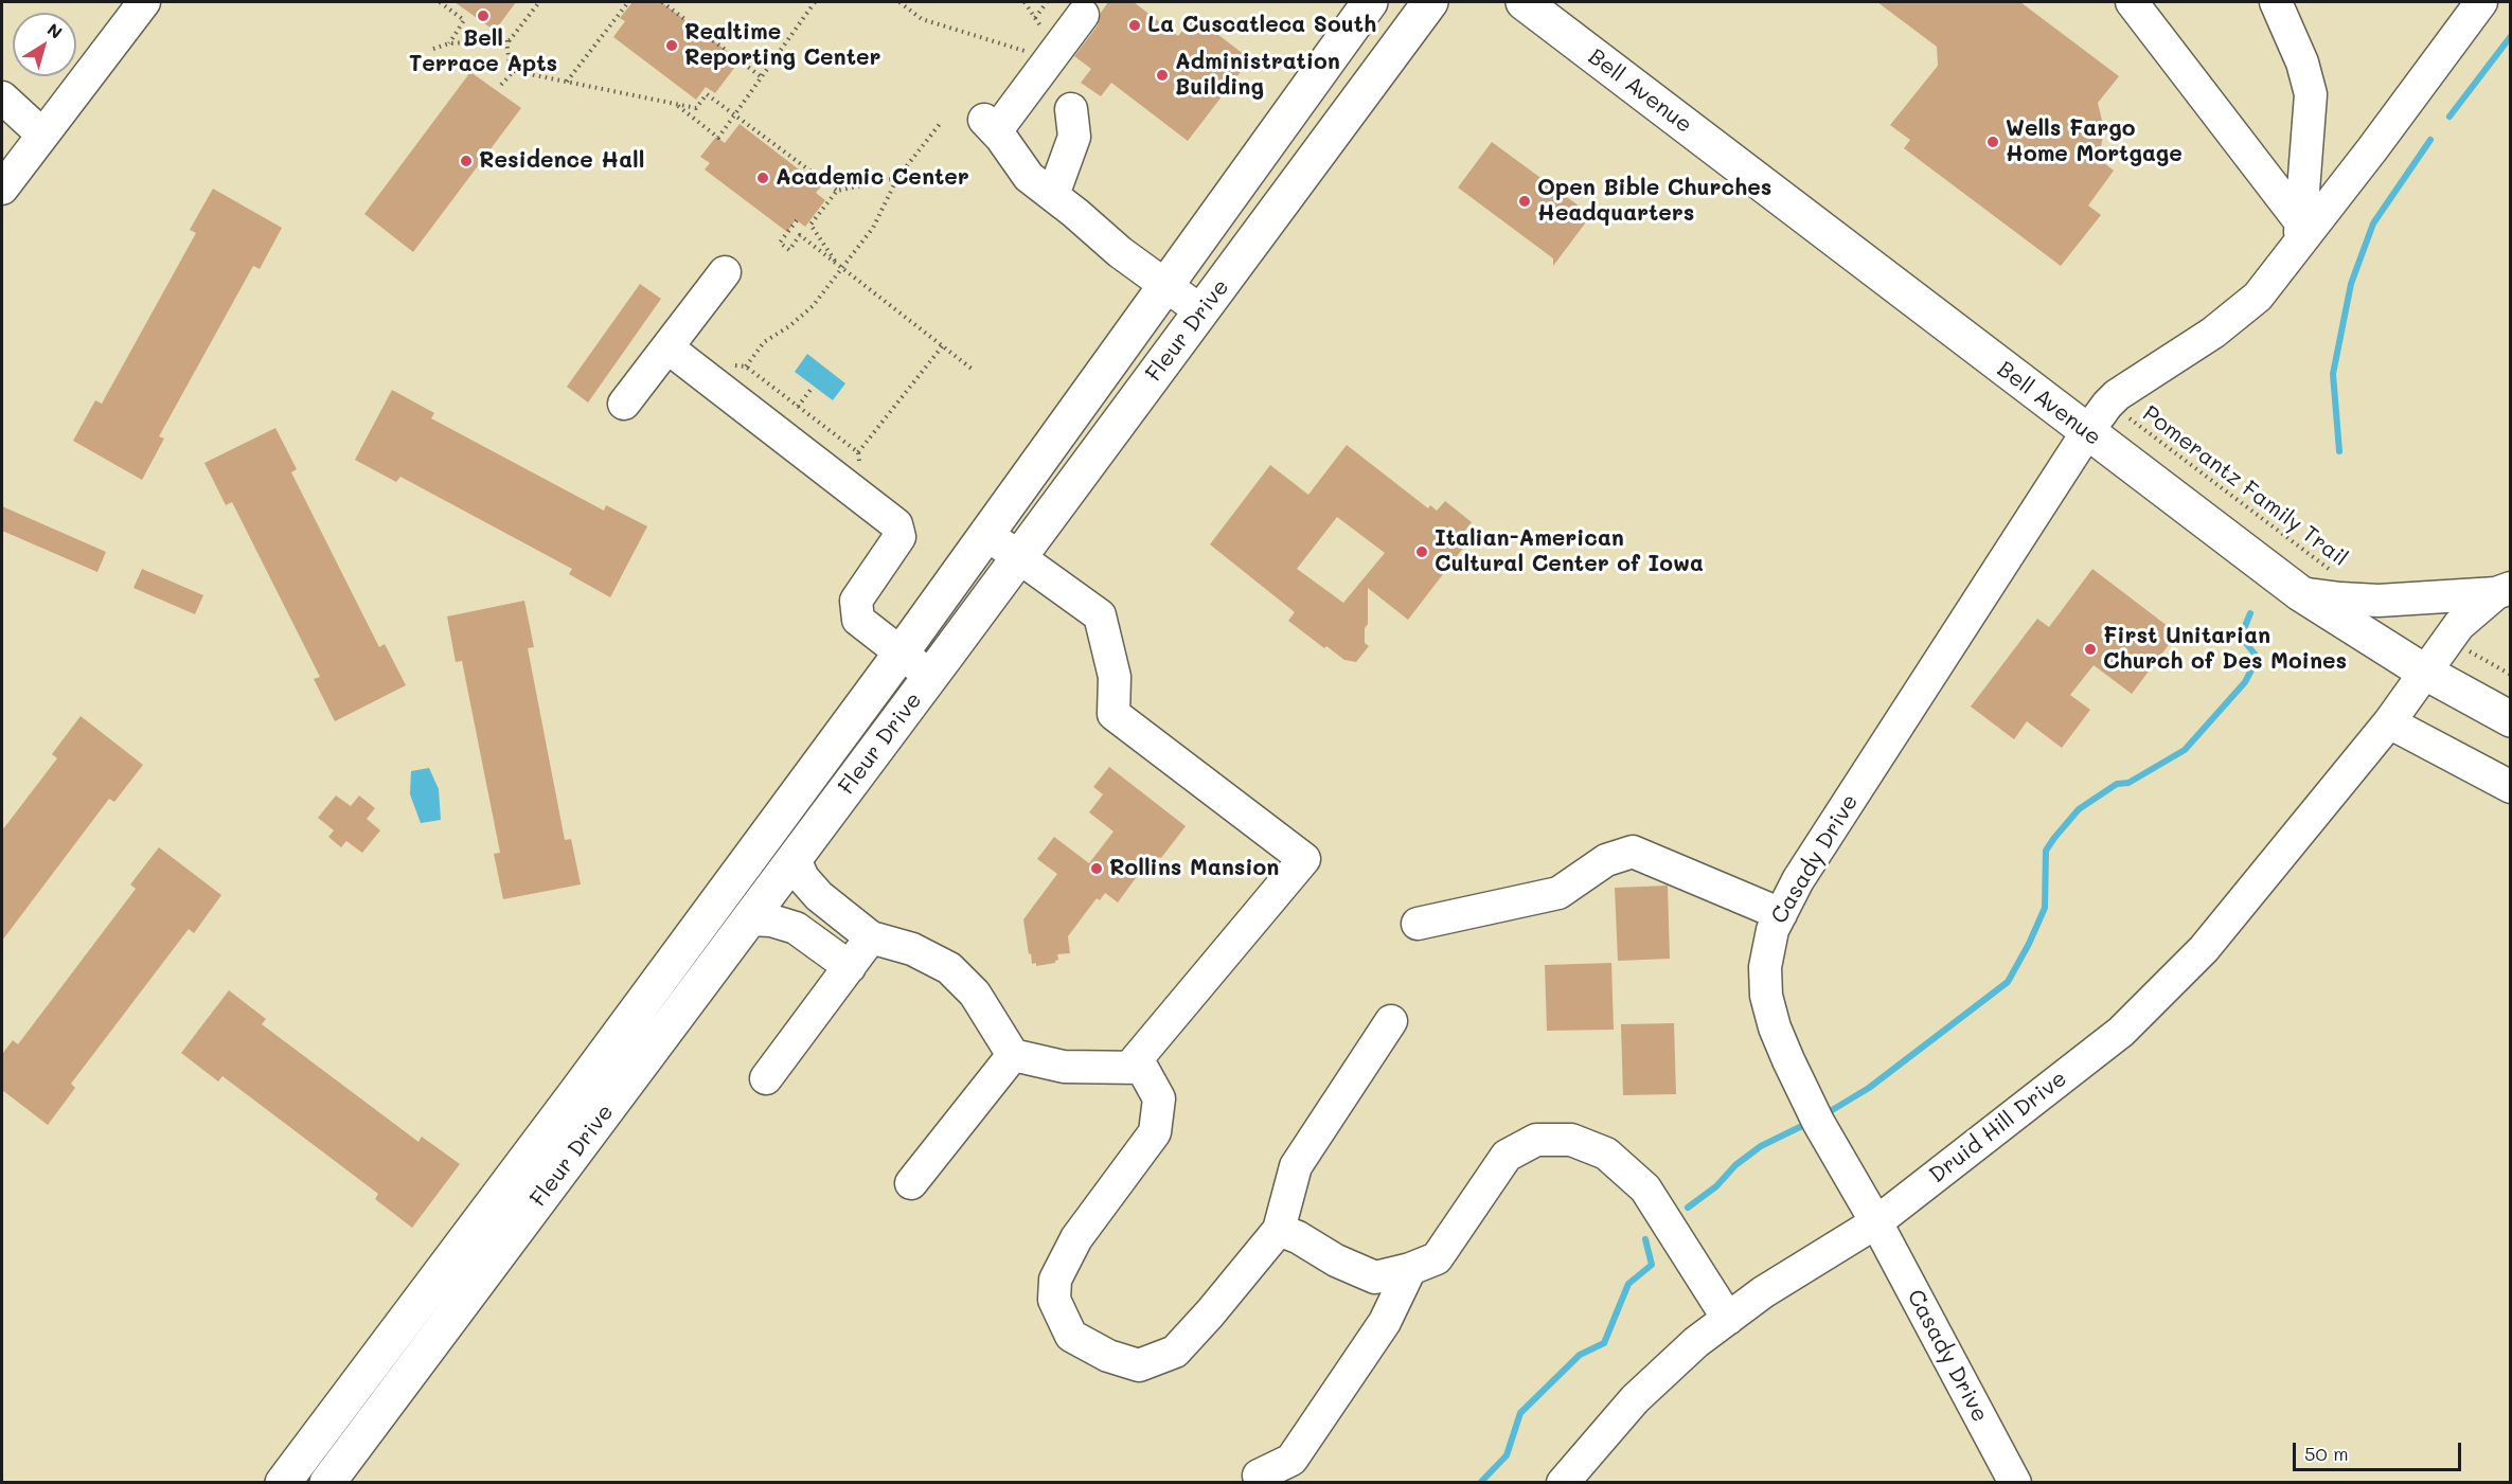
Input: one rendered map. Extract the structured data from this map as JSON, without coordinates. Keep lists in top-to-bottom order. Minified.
{"streets":{"main road":["Bell Avenue","Fleur Drive"],"street":["Casady Drive","Druid Hill Drive"],"path":["Pomerantz Family Trail"]},"crossings":[["Bell Avenue","Casady Drive"],["Casady Drive","Druid Hill Drive"]],"places":["Bell Terrace Apts","La Cuscatleca South","Realtime Reporting Center","Administration Building","Wells Fargo Home Mortgage","Residence Hall","Academic Center","Open Bible Churches Headquarters","Italian-American Cultural Center of Iowa","First Unitarian Church of Des Moines","Rollins Mansion"],"scale_bar":"50 m","north":"top right"}
